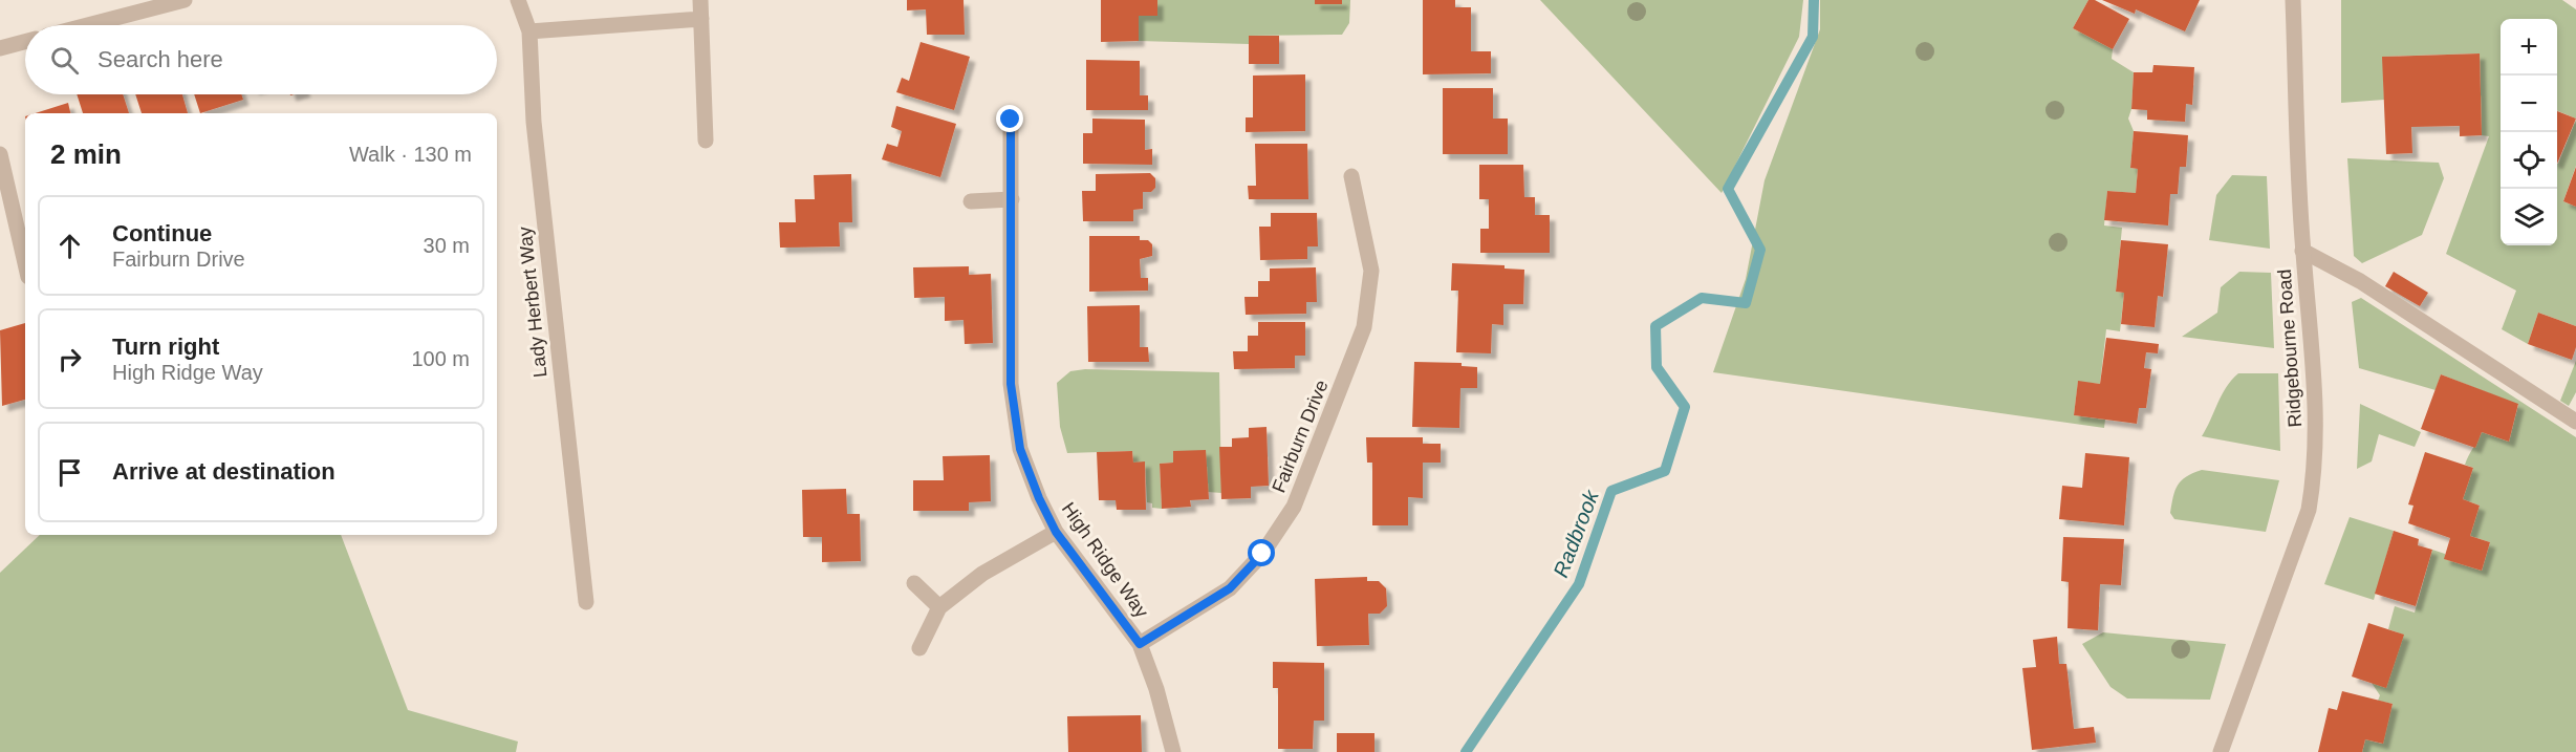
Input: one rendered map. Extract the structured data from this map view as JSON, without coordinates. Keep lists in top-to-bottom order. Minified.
{"streets":{"street":["Lady Herbert Way","Ridgebourne Road","Fairburn Drive","High Ridge Way"]},"crossings":[["Fairburn Drive","High Ridge Way"]],"water":["Radbrook"],"page":{"map_buttons":["+","−"],"search":"Search here","heading":["2 min","Walk · 130 m"],"list":[["Continue","Fairburn Drive","30 m"],["Turn right","High Ridge Way","100 m"],"Arrive at destination"]}}
